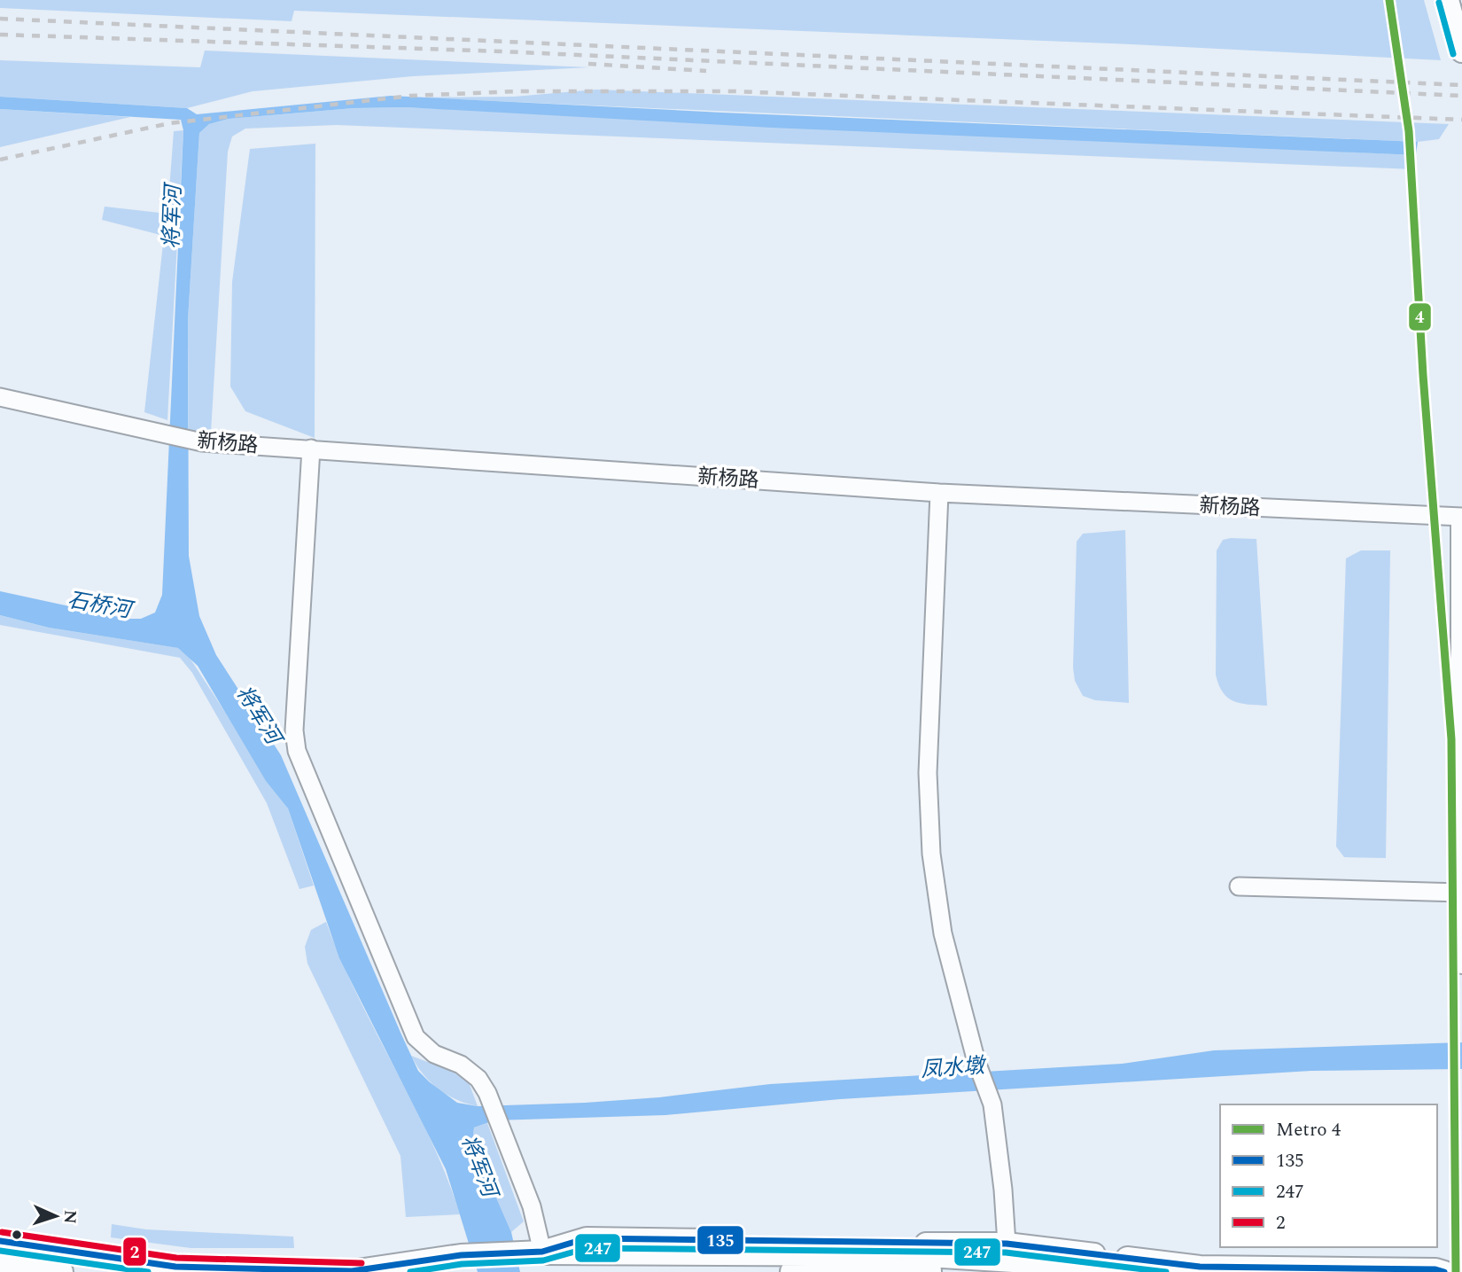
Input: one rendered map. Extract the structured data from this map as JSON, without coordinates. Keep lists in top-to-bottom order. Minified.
{"streets":{"street":["新杨路"]},"water":["将军河","石桥河","凤水墩"],"lines":["metro line 4","transit line 247","transit line 2","transit line 135"],"legend":["Metro 4","135","247","2"],"north":"right"}
